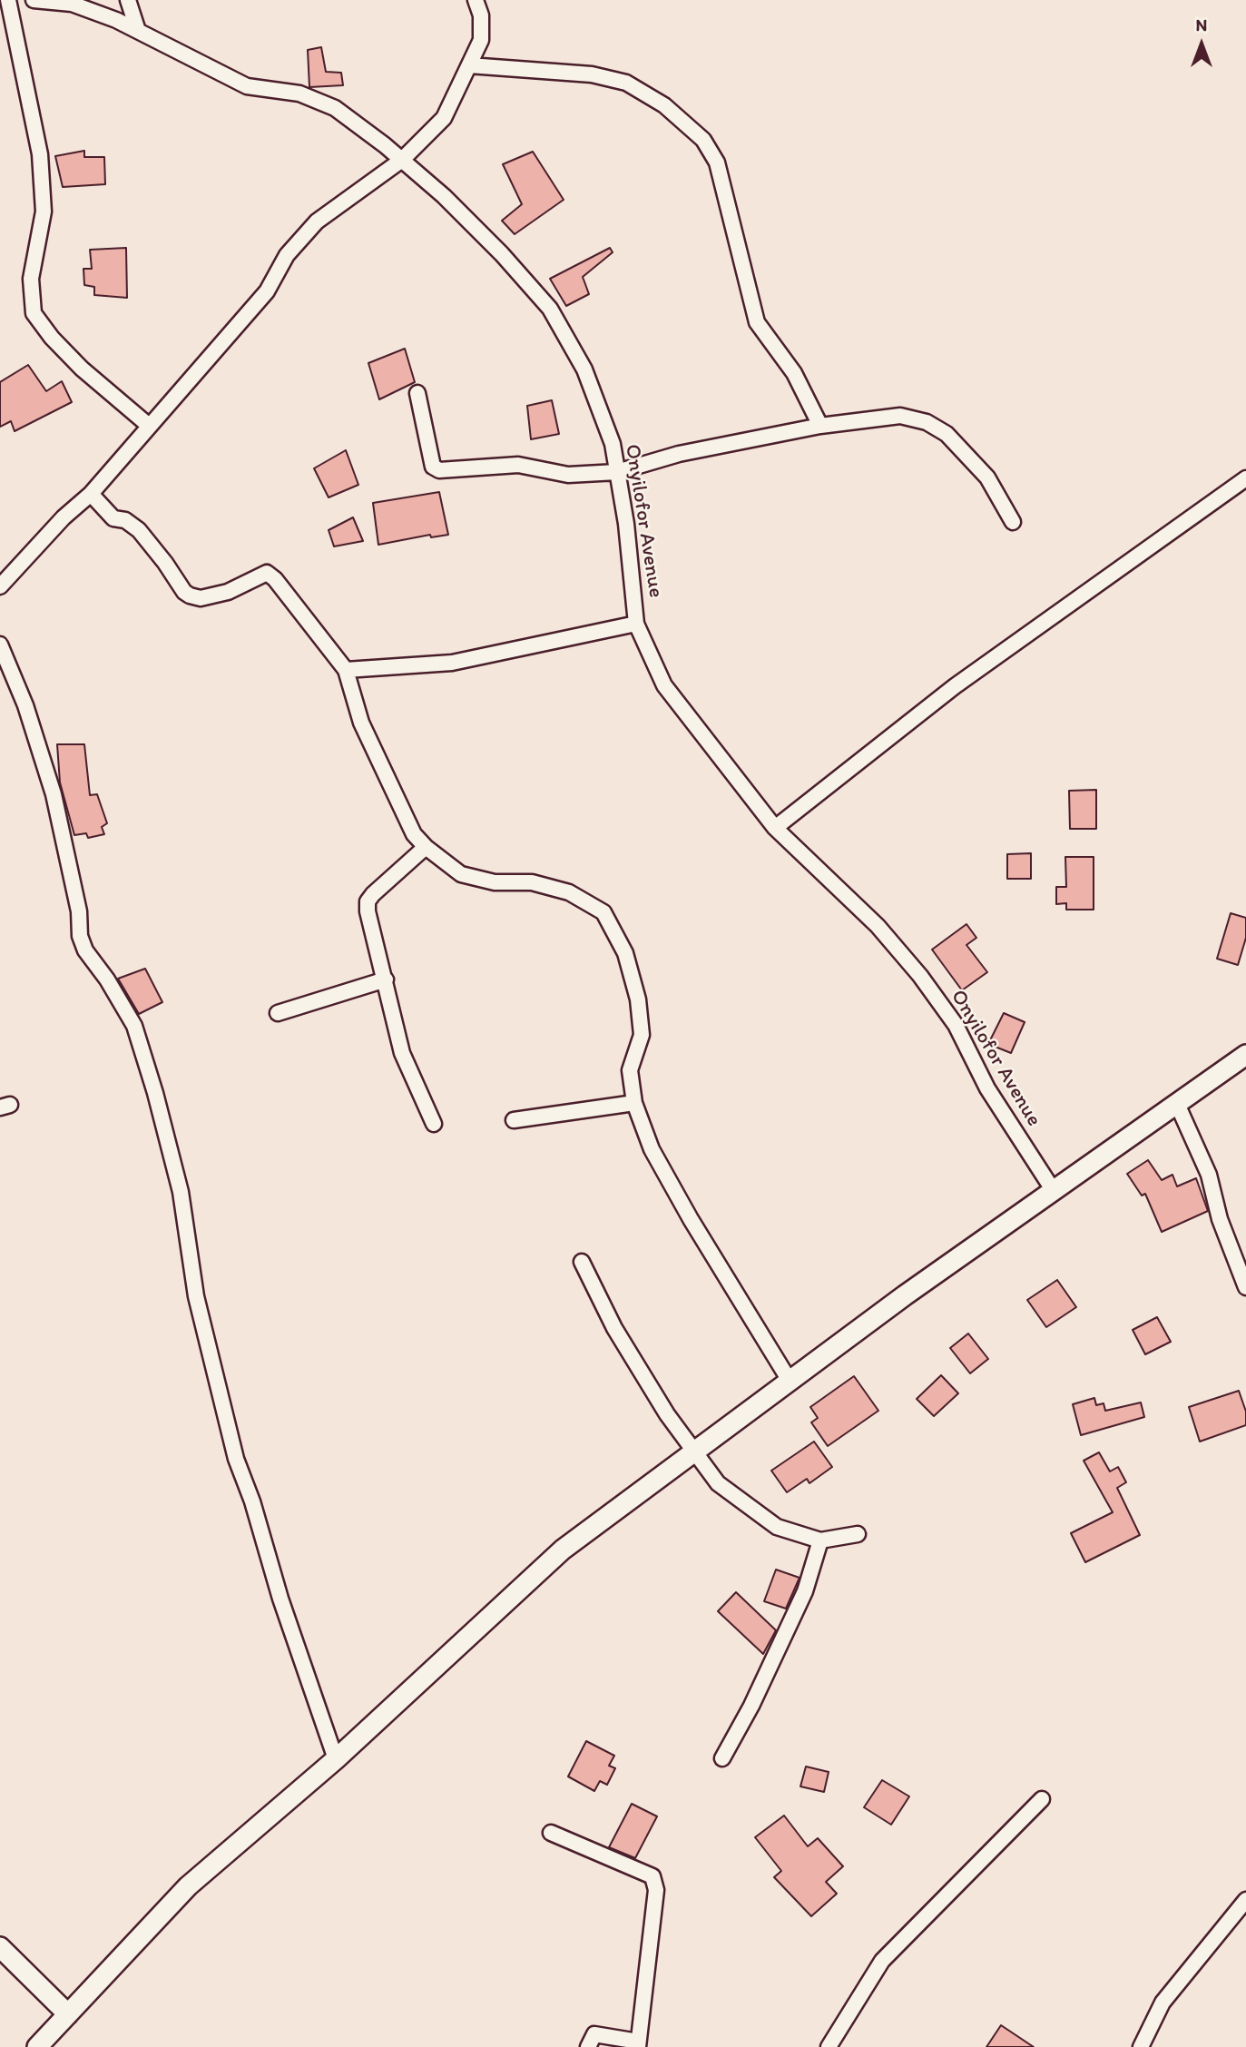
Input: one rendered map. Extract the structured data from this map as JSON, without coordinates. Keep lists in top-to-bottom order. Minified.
{"streets":{"street":["Onyilofor Avenue"]},"north":"top"}
